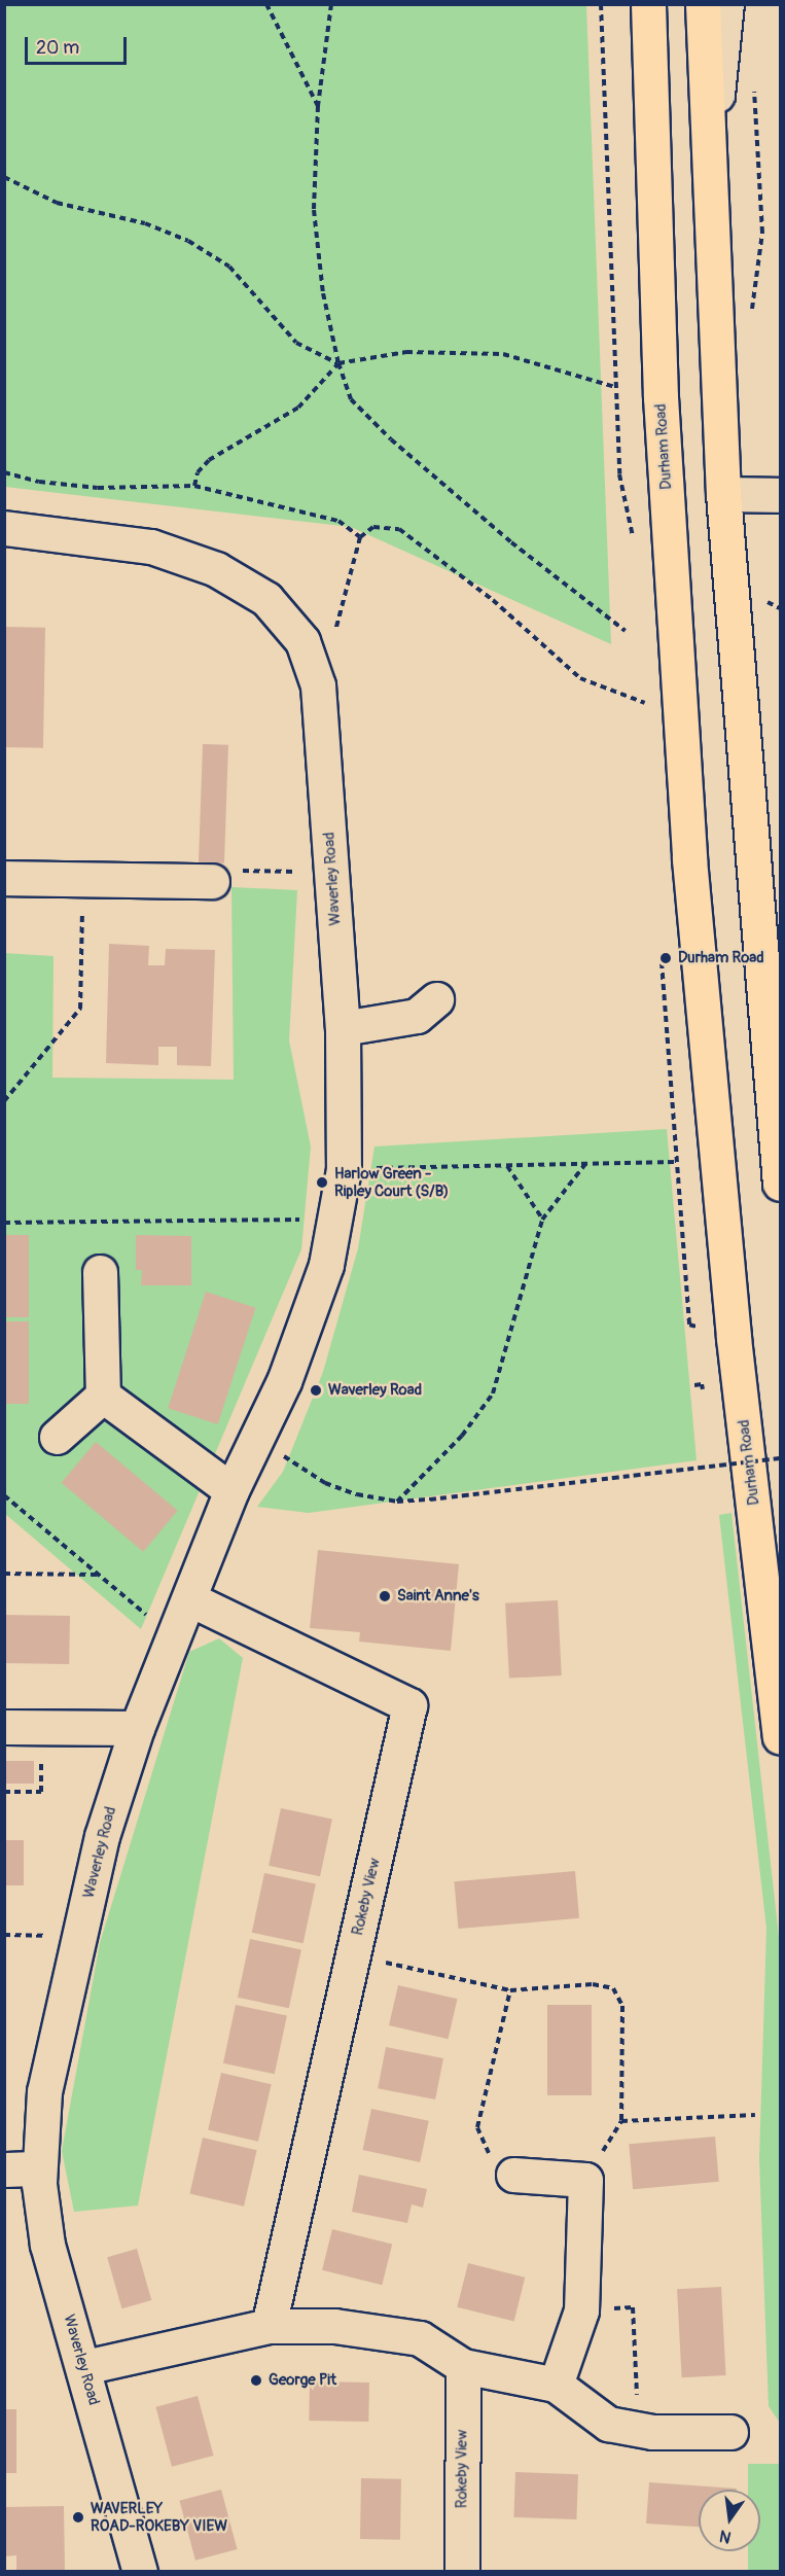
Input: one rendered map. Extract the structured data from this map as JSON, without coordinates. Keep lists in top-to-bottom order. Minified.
{"streets":{"main road":["Durham Road"],"street":["Waverley Road","Rokeby View"]},"crossings":[["Waverley Road","Rokeby View"]],"places":["Durham Road","Harlow Green - Ripley Court (S/B)","Waverley Road","Saint Anne's","George Pit","WAVERLEY ROAD-ROKEBY VIEW"],"scale_bar":"20 m","north":"bottom"}
